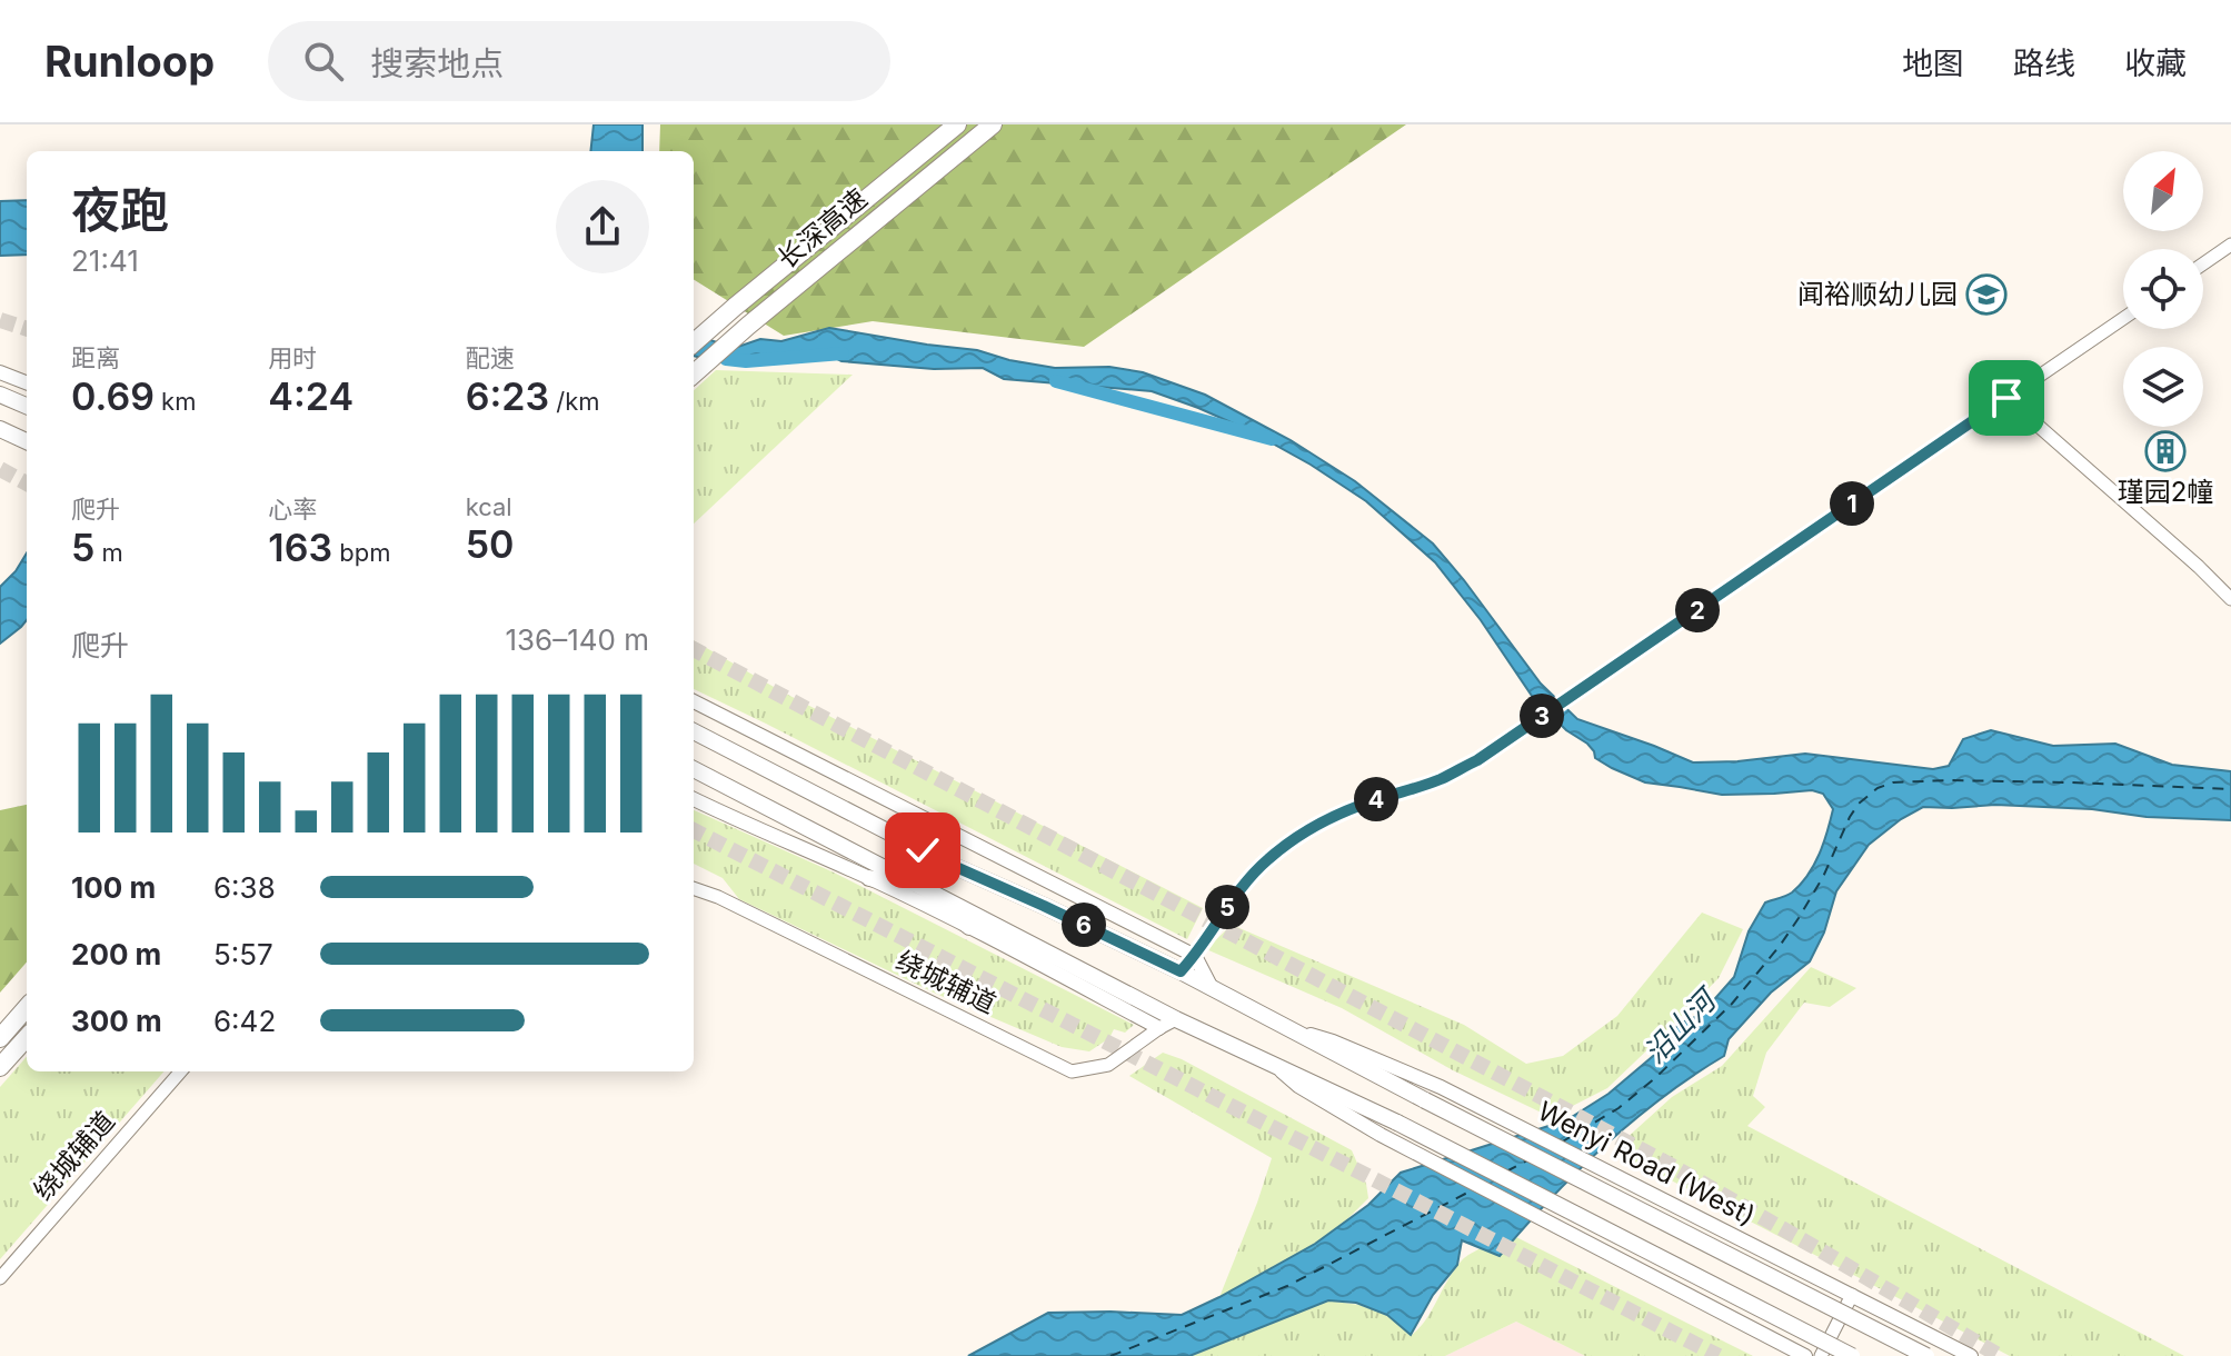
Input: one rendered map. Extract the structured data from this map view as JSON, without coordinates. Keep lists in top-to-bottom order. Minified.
{"streets":{"highway":["长深高速"],"main road":["Wenyi Road (West)"],"street":["绕城辅道"]},"water":["沿山河"],"places":{"school or university":["闻裕顺幼儿园"],"building":["瑾园2幢"]},"north":"top right","page":{"header":"Runloop","search":"搜索地点","nav":["地图","路线","收藏"],"heading":["夜跑","21:41"],"stats":[["距离","0.69 km"],["用时","4:24"],["配速","6:23 /km"],["爬升","5 m"],["心率","163 bpm"],["kcal","50"]],"pins":["1","2","3","4","5","6"],"chart":["爬升","136–140 m"],"list":[{"name":"100 m","note":"6:38"},{"name":"200 m","note":"5:57"},{"name":"300 m","note":"6:42"}]}}
